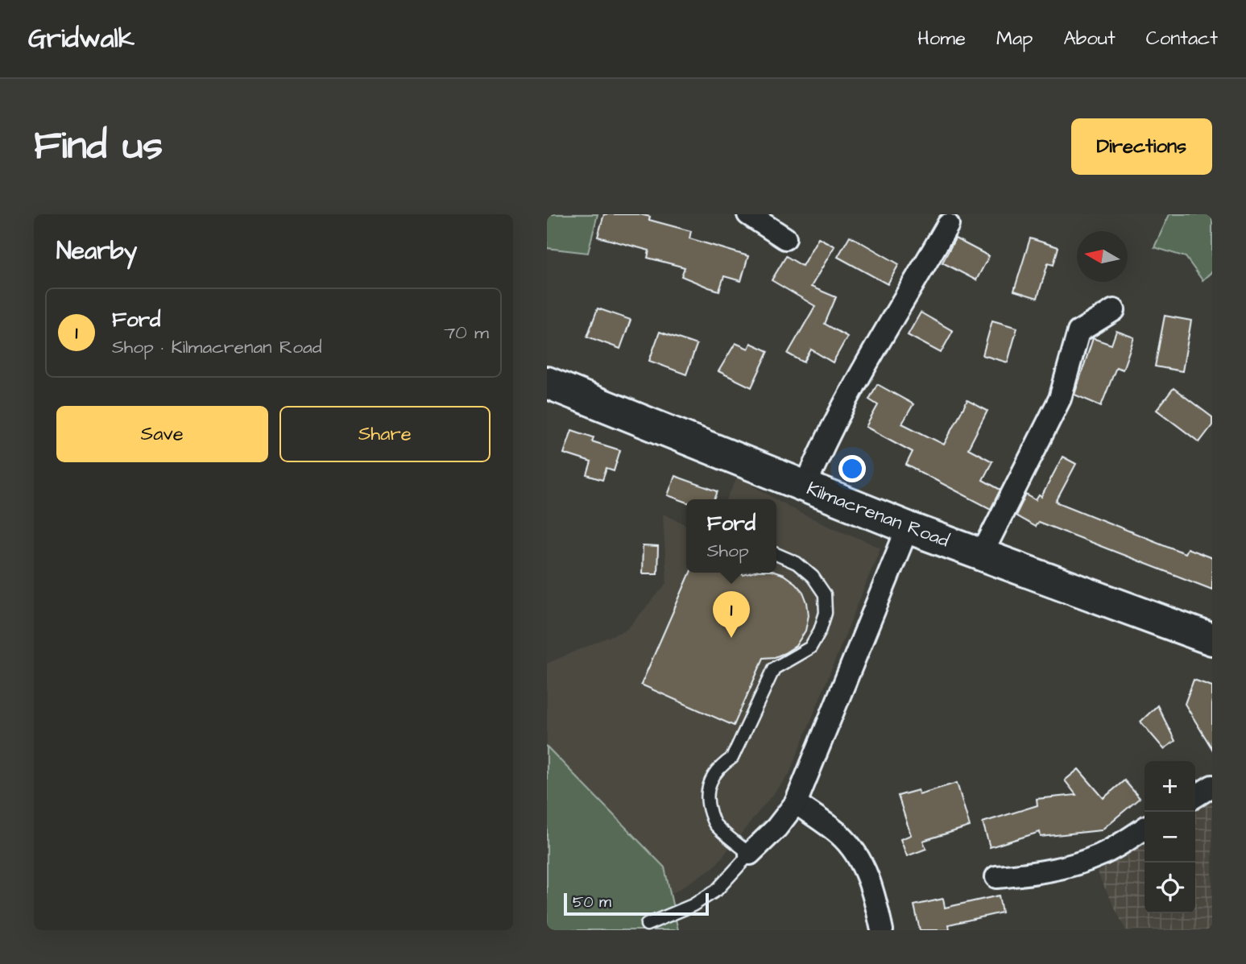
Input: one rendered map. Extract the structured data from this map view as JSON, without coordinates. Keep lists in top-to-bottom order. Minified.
{"streets":{"main road":["Kilmacrenan Road"]},"scale_bar":"50 m","north":"left","page":{"header":"Gridwalk","nav":["Home","Map","About","Contact"],"buttons":["Directions",["Save","Share"]],"title":"Find us","heading":"Nearby","list":[{"mark":"1","name":"Ford","note":"Shop · Kilmacrenan Road","value":"70 m"}],"popup":["Ford","Shop"],"pins":"1","map_buttons":["+","−"],"scale":"50 m"}}
